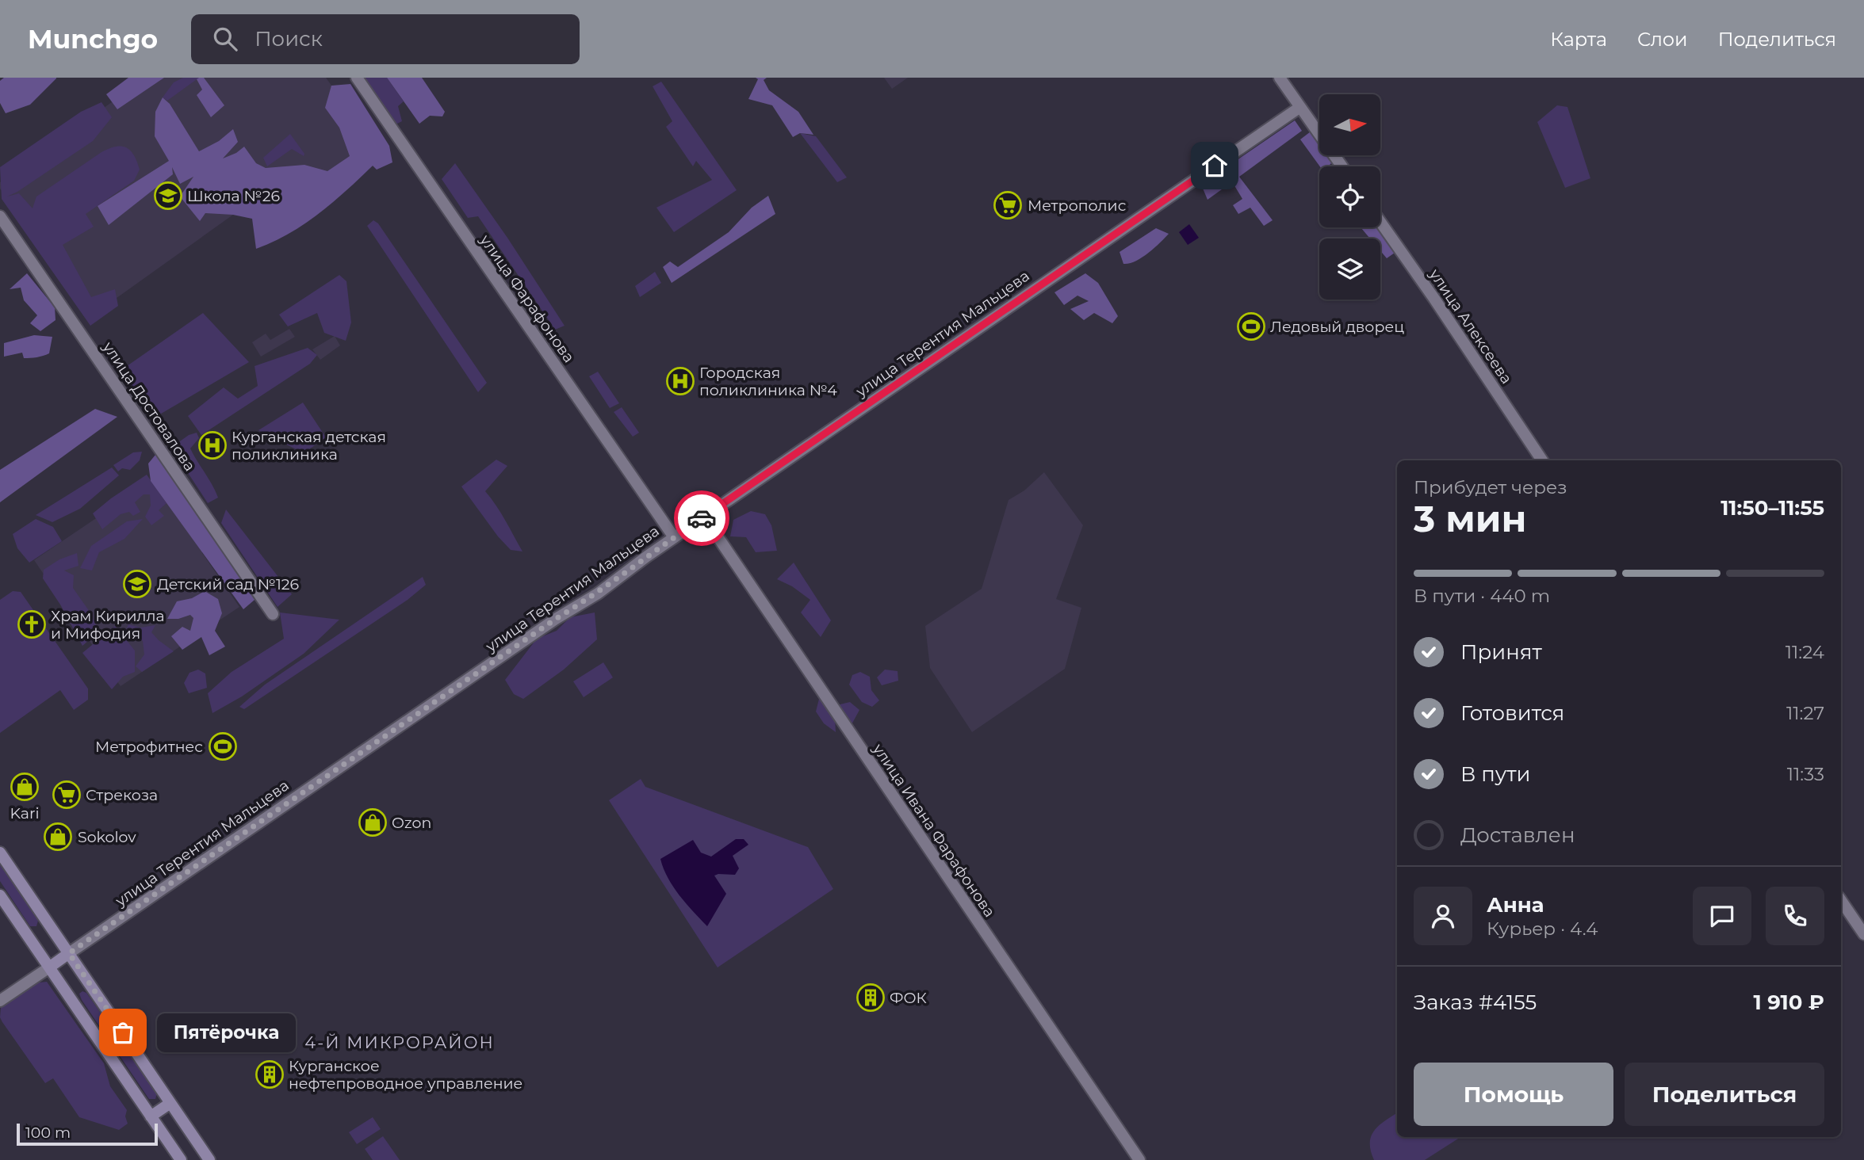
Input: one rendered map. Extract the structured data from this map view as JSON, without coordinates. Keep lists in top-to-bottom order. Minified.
{"streets":{"main road":["улица Терентия Мальцева"],"street":["улица Фарафонова","улица Алексеева","улица Достовалова","улица Ивана Фарафонова"]},"crossings":[["улица Фарафонова","улица Терентия Мальцева"],["улица Терентия Мальцева","улица Ивана Фарафонова"]],"districts":["4-Й МИКРОРАЙОН"],"places":{"school or university":["Школа №26","Детский сад №126"],"supermarket":["Метрополис","Стрекоза"],"sports":["Ледовый дворец","Метрофитнес"],"hospital":["Городская поликлиника №4","Курганская детская поликлиника"],"church":["Храм Кирилла и Мифодия"],"shop":["Kari","Ozon","Sokolov"],"building":["ФОК","Курганское нефтепроводное управление"],"other":["Пятёрочка"]},"scale_bar":"100 m","north":"right","page":{"header":"Munchgo","search":"Поиск","nav":["Карта","Слои","Поделиться"],"heading":["3 мин","Прибудет через","11:50–11:55"],"panel":["Анна","Курьер · 4.4","Заказ #4155","1 910 ₽"],"bar":"В пути · 440 m","list":[["Принят","11:24"],["Готовится","11:27"],["В пути","11:33"],"Доставлен"],"bubble":"Пятёрочка","buttons":["Помощь","Поделиться"],"scale":"100 m"}}
